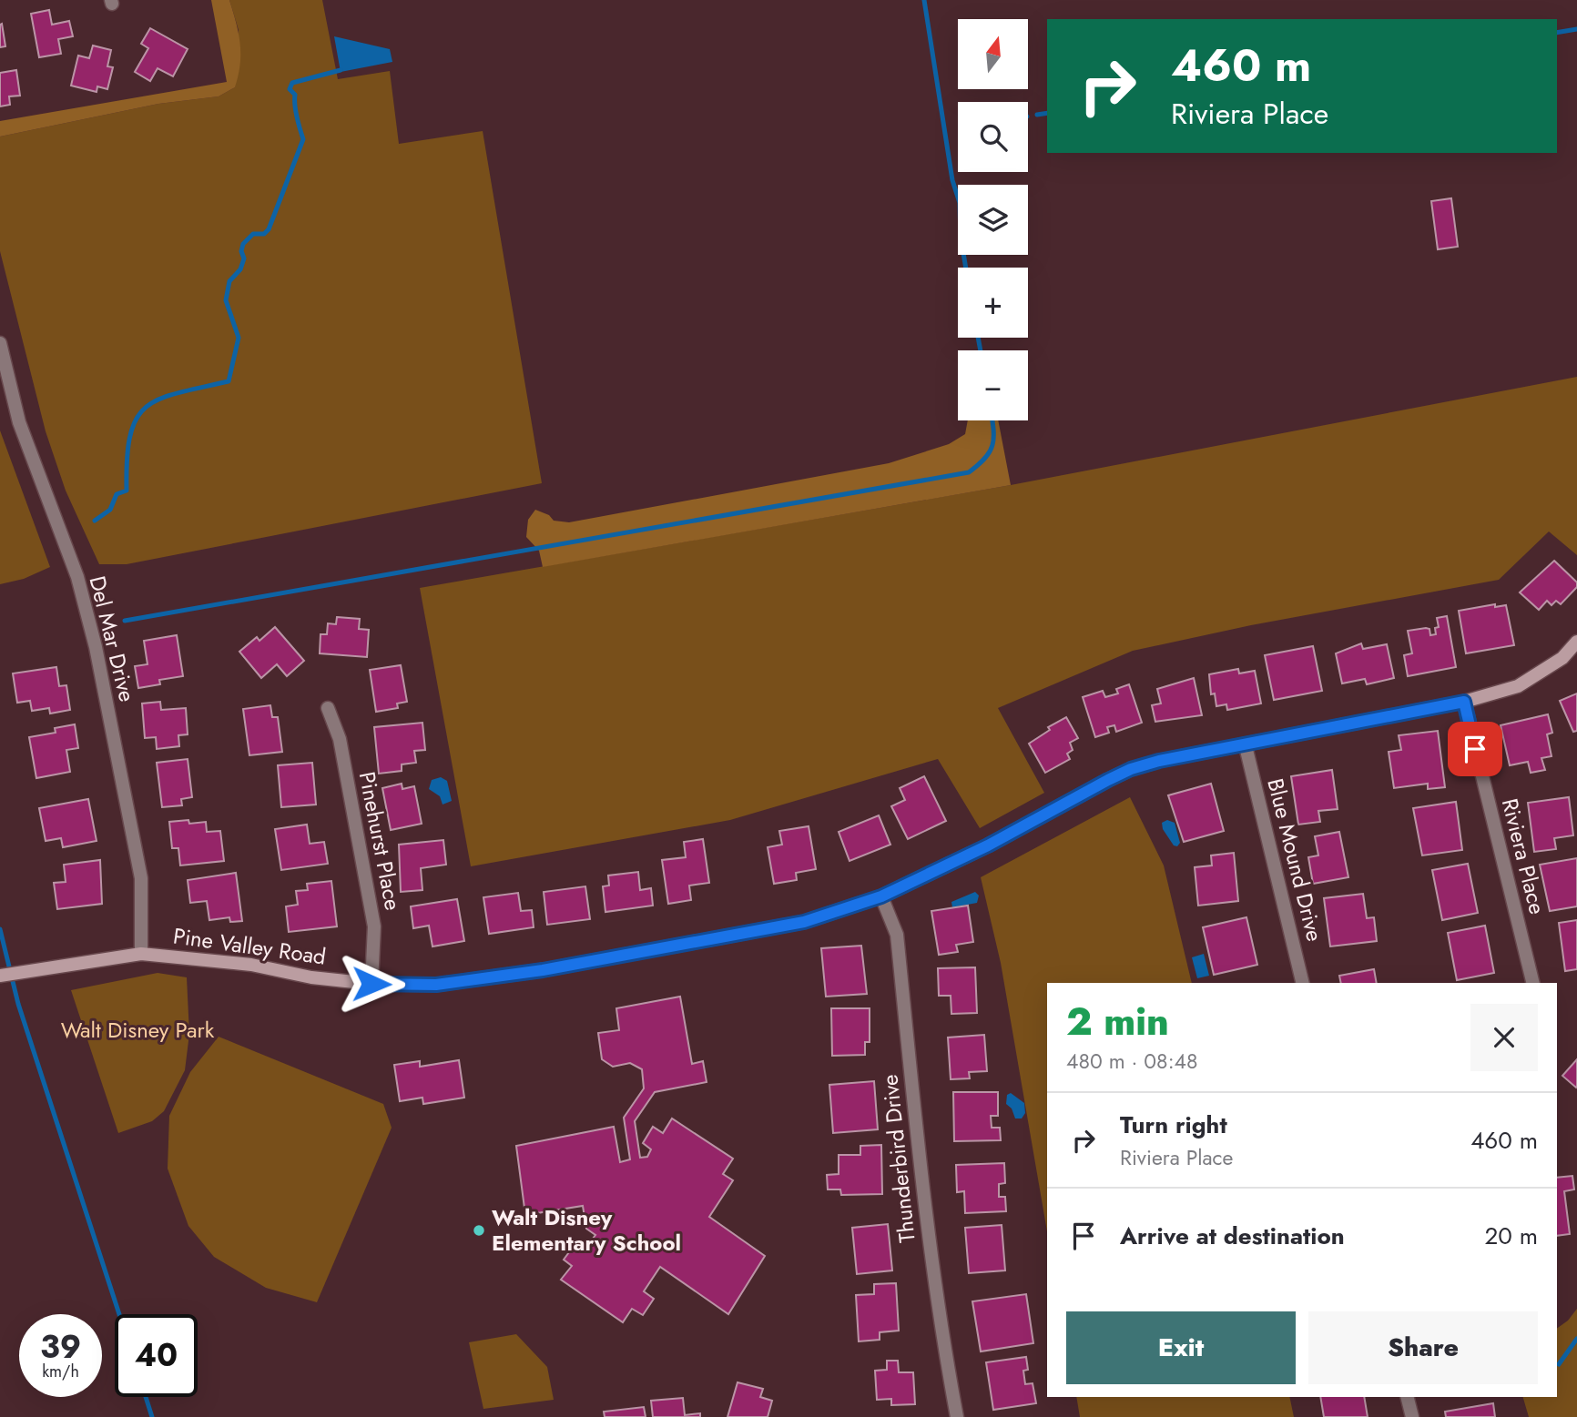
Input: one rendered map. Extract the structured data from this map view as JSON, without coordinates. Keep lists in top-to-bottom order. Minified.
{"streets":{"street":["Del Mar Drive","Pinehurst Place","Riviera Place","Blue Mound Drive","Pine Valley Road","Thunderbird Drive"]},"crossings":[["Del Mar Drive","Pine Valley Road"],["Pinehurst Place","Pine Valley Road"],["Riviera Place","Pine Valley Road"],["Blue Mound Drive","Pine Valley Road"],["Pine Valley Road","Thunderbird Drive"]],"parks":["Walt Disney Park"],"places":["Walt Disney Elementary School"],"north":"top","page":{"map_buttons":["+","−"],"turn":["460 m","Riviera Place"],"heading":["2 min","480 m · 08:48"],"list":[{"name":"Turn right","note":"Riviera Place","value":"460 m"},{"name":"Arrive at destination","value":"20 m"}],"buttons":["Exit","Share"],"speed":"39 km/h","limit":"40"}}
